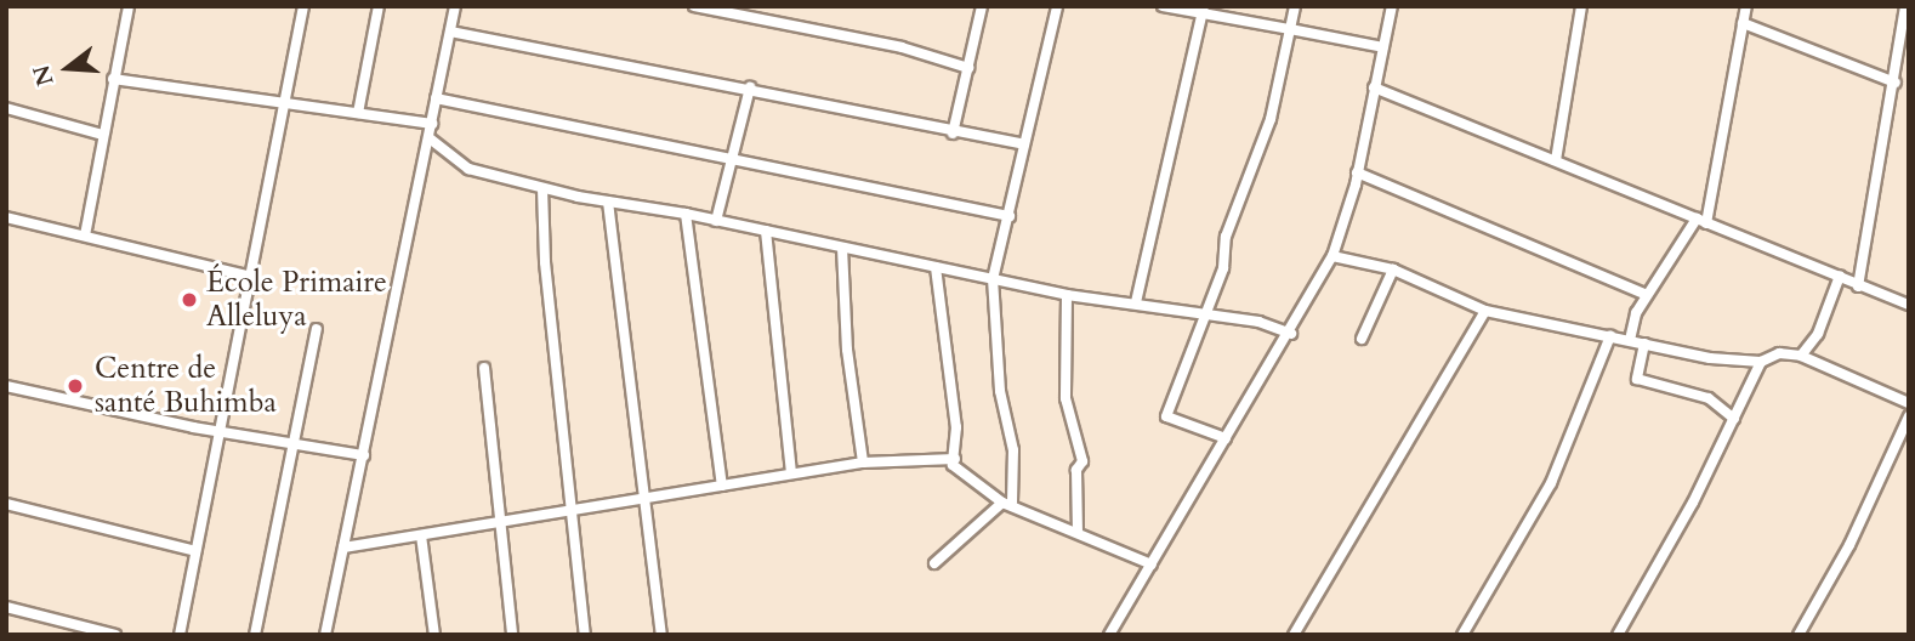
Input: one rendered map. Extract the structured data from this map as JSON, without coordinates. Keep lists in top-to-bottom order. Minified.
{"places":["École Primaire Alleluya","Centre de santé Buhimba"],"north":"left"}
